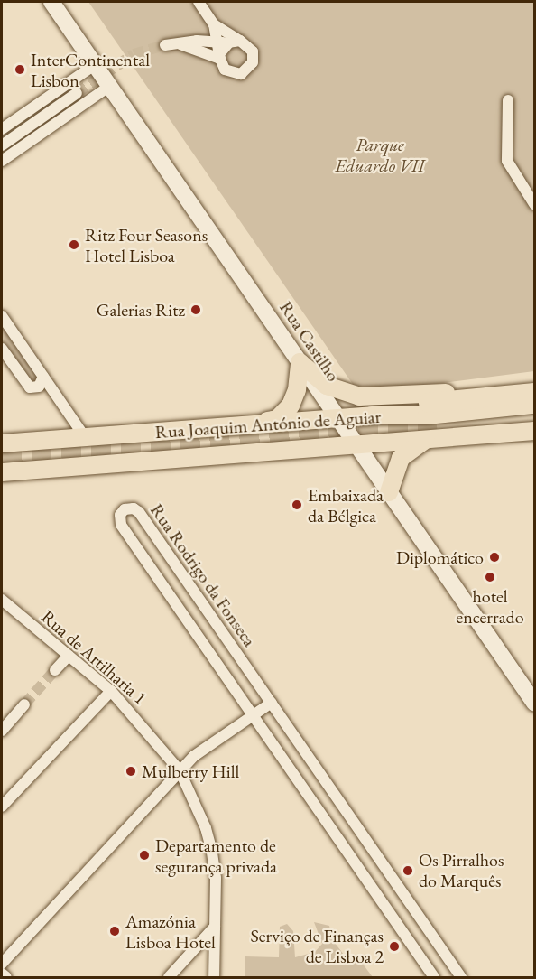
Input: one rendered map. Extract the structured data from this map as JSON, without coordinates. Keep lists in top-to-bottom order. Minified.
{"streets":{"main road":["Rua Joaquim António de Aguiar"],"street":["Rua Castilho","Rua Rodrigo da Fonseca","Rua de Artilharia 1"]},"crossings":[["Rua Castilho","Rua Joaquim António de Aguiar"]],"parks":["Parque Eduardo VII"],"places":["InterContinental Lisbon","Ritz Four Seasons Hotel Lisboa","Galerias Ritz","Embaixada da Bélgica","Diplomático","hotel encerrado","Mulberry Hill","Departamento de segurança privada","Os Pirralhos do Marquês","Amazónia Lisboa Hotel","Serviço de Finanças de Lisboa 2"]}
